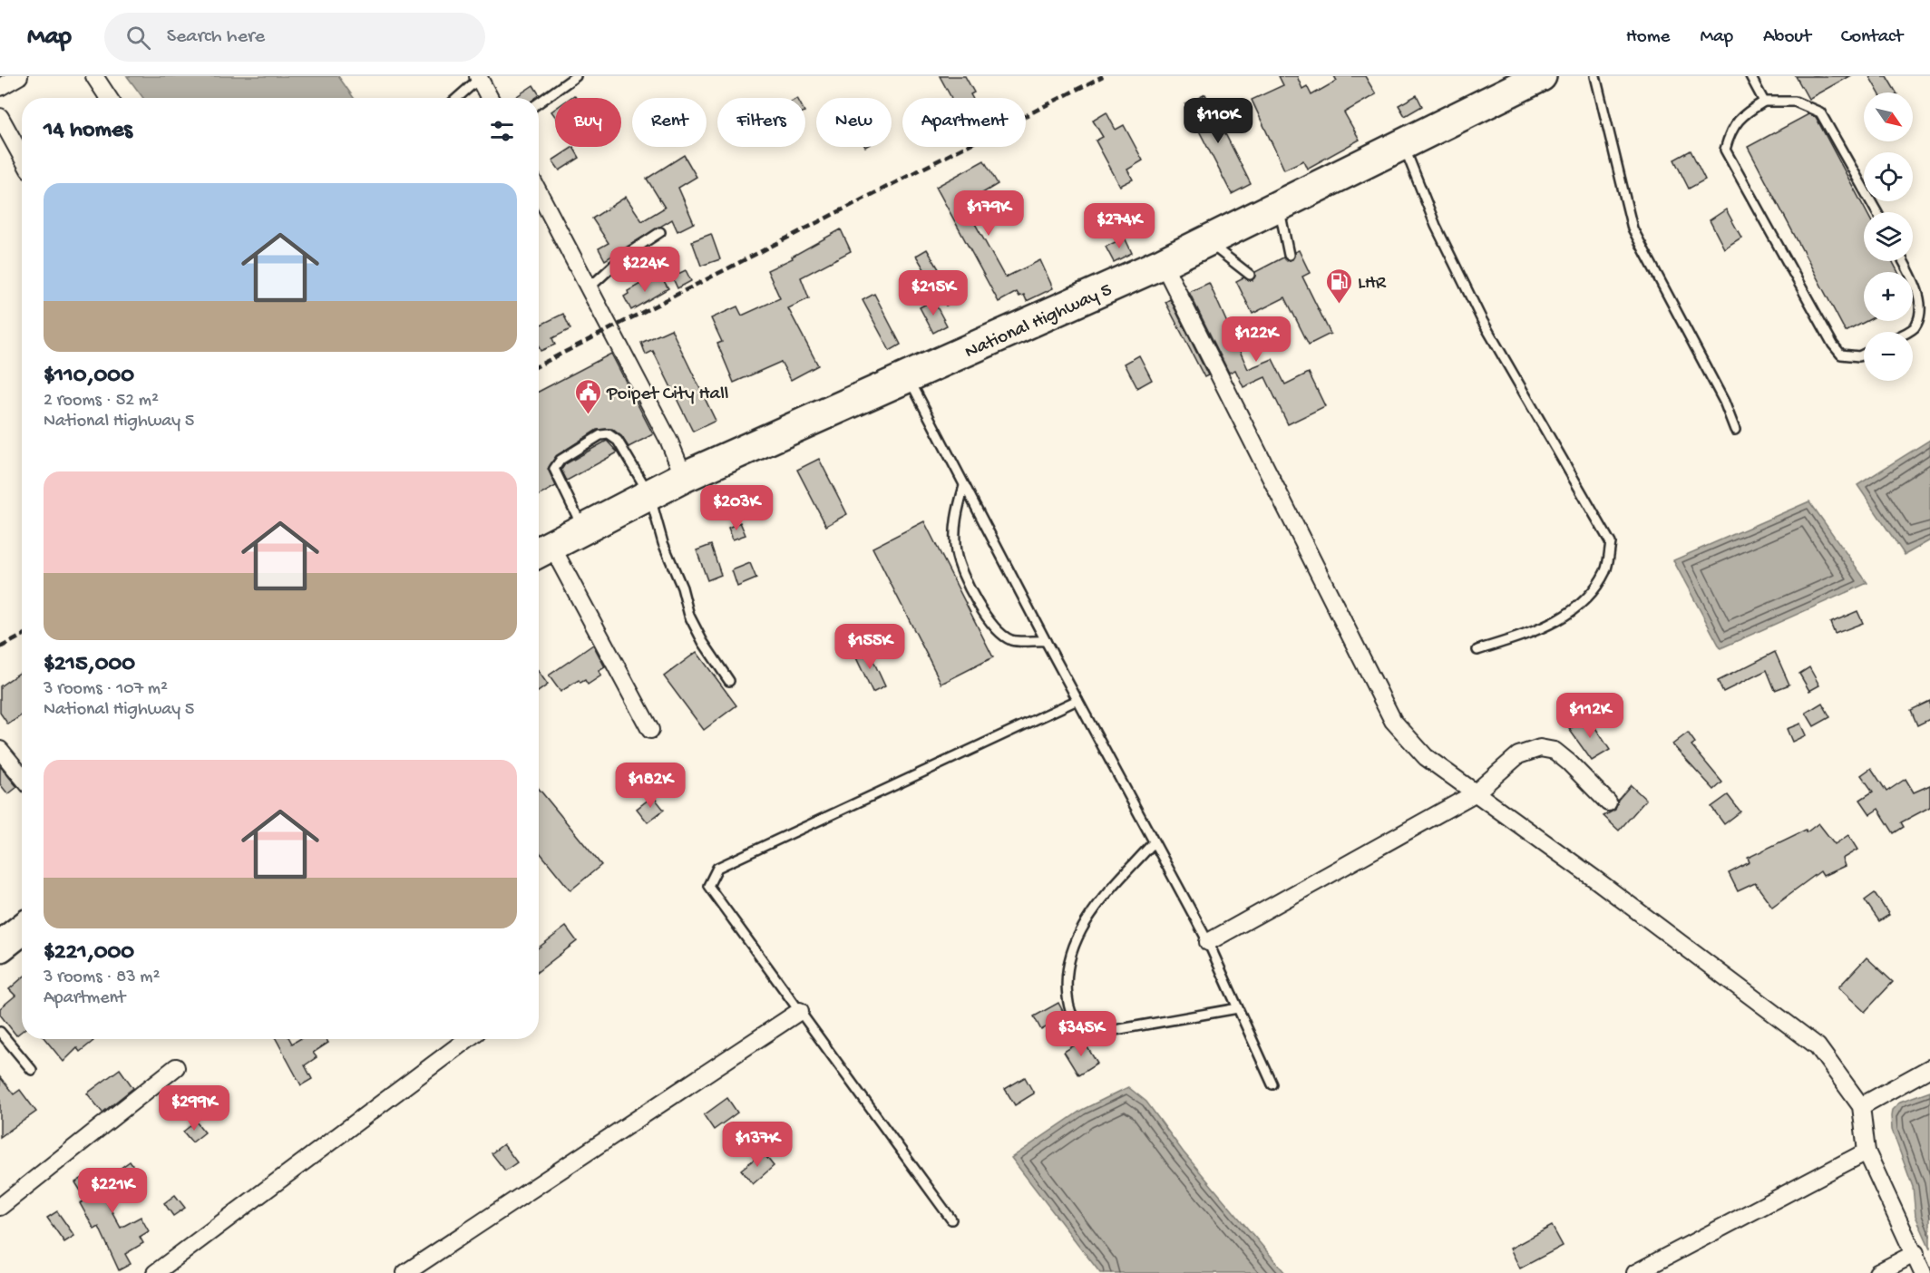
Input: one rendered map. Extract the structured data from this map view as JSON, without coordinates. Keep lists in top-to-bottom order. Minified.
{"streets":{"highway":["National Highway 5"]},"places":{"fuel station":["LHR"],"public building":["Poipet City Hall"]},"north":"bottom right","page":{"header":"Map","search":"Search here","nav":["Home","Map","About","Contact"],"map_buttons":["+","−"],"price":["$110K","$179K","$274K","$224K","$215K","$122K","$203K","$155K","$112K","$182K","$345K","$299K","$137K","$221K"],"chip":["Buy","Rent","Filters","New","Apartment"],"heading":"14 homes","list":[{"name":"$110,000","note":"2 rooms · 52 m² · National Highway 5"},{"name":"$215,000","note":"3 rooms · 107 m² · National Highway 5"},{"name":"$221,000","note":"3 rooms · 83 m² · Apartment"}]}}
